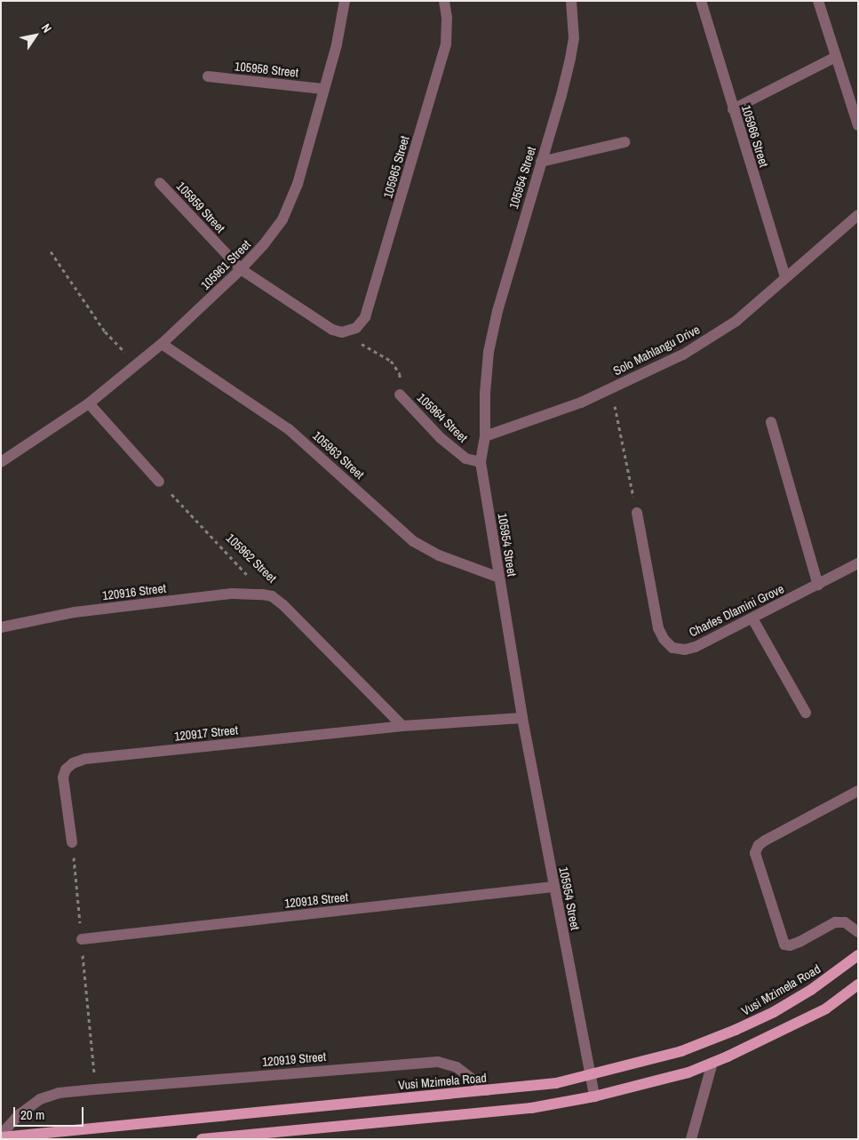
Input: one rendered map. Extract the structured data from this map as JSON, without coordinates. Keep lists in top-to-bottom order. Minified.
{"streets":{"main road":["Vusi Mzimela Road"],"street":["105958 Street","105966 Street","105965 Street","105954 Street","105959 Street","105961 Street","Solo Mahlangu Drive","105964 Street","105963 Street","105962 Street","120916 Street","Charles Dlamini Grove","120917 Street","120918 Street","120919 Street"]},"crossings":[["105958 Street","105961 Street"],["105966 Street","Solo Mahlangu Drive"],["105965 Street","105964 Street"],["105954 Street","Solo Mahlangu Drive"],["105954 Street","105964 Street"],["105954 Street","105963 Street"],["105954 Street","120917 Street"],["105954 Street","120918 Street"],["105954 Street","Vusi Mzimela Road"],["105959 Street","105961 Street"],["105961 Street","105963 Street"],["105962 Street","120916 Street"],["105962 Street","120917 Street"],["Vusi Mzimela Road","120919 Street"]],"scale_bar":"20 m","north":"top right"}
